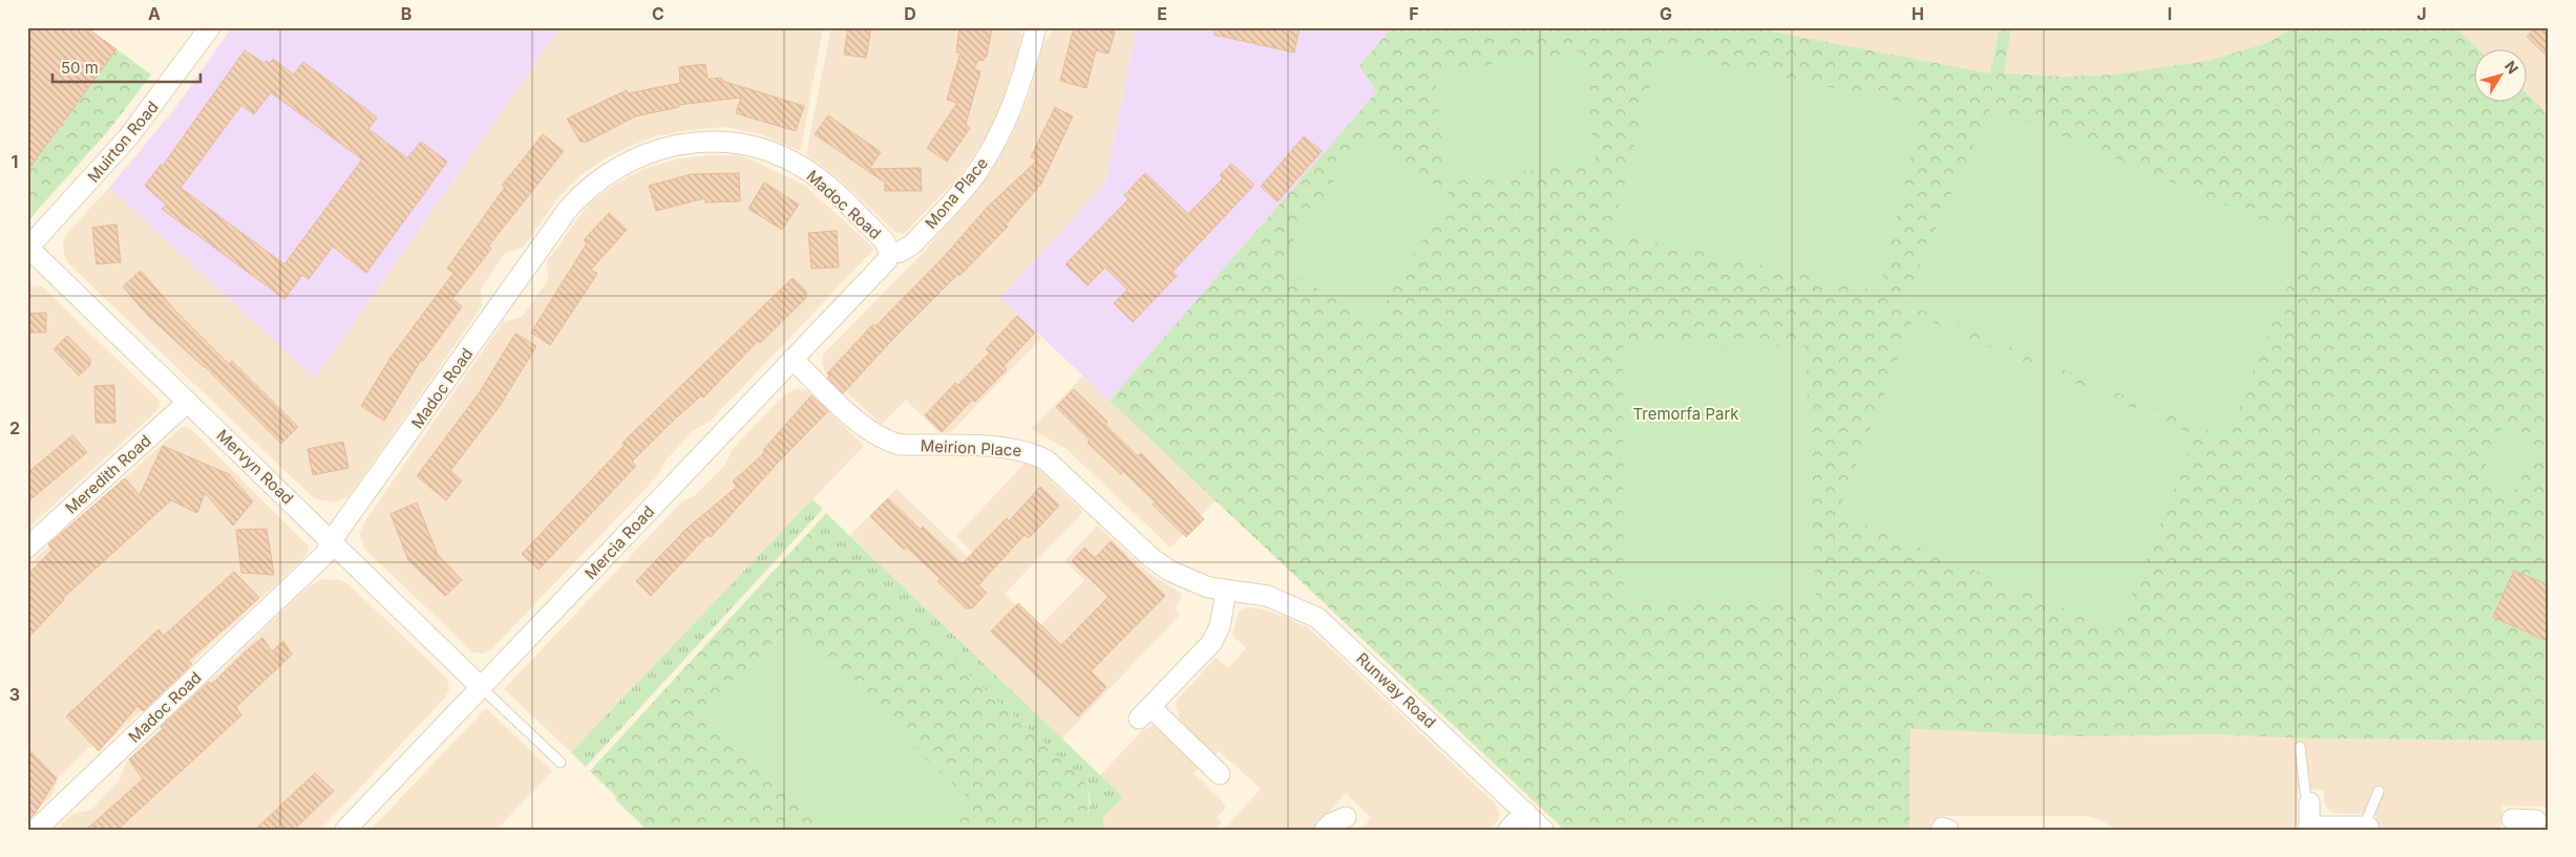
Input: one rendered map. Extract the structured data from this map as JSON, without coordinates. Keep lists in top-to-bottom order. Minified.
{"streets":{"street":["Muirton Road","Mona Place","Madoc Road","Meirion Place","Mervyn Road","Meredith Road","Mercia Road","Runway Road"]},"crossings":[["Muirton Road","Mervyn Road"],["Mona Place","Madoc Road"],["Mona Place","Mercia Road"],["Madoc Road","Mervyn Road"],["Madoc Road","Mercia Road"],["Meirion Place","Mercia Road"],["Meirion Place","Runway Road"],["Mervyn Road","Meredith Road"],["Mervyn Road","Mercia Road"]],"parks":["Tremorfa Park"],"scale_bar":"50 m","north":"top right","grid":{"columns":["A","B","C","D","E","F","G","H","I","J"],"rows":["1","2","3"]}}
